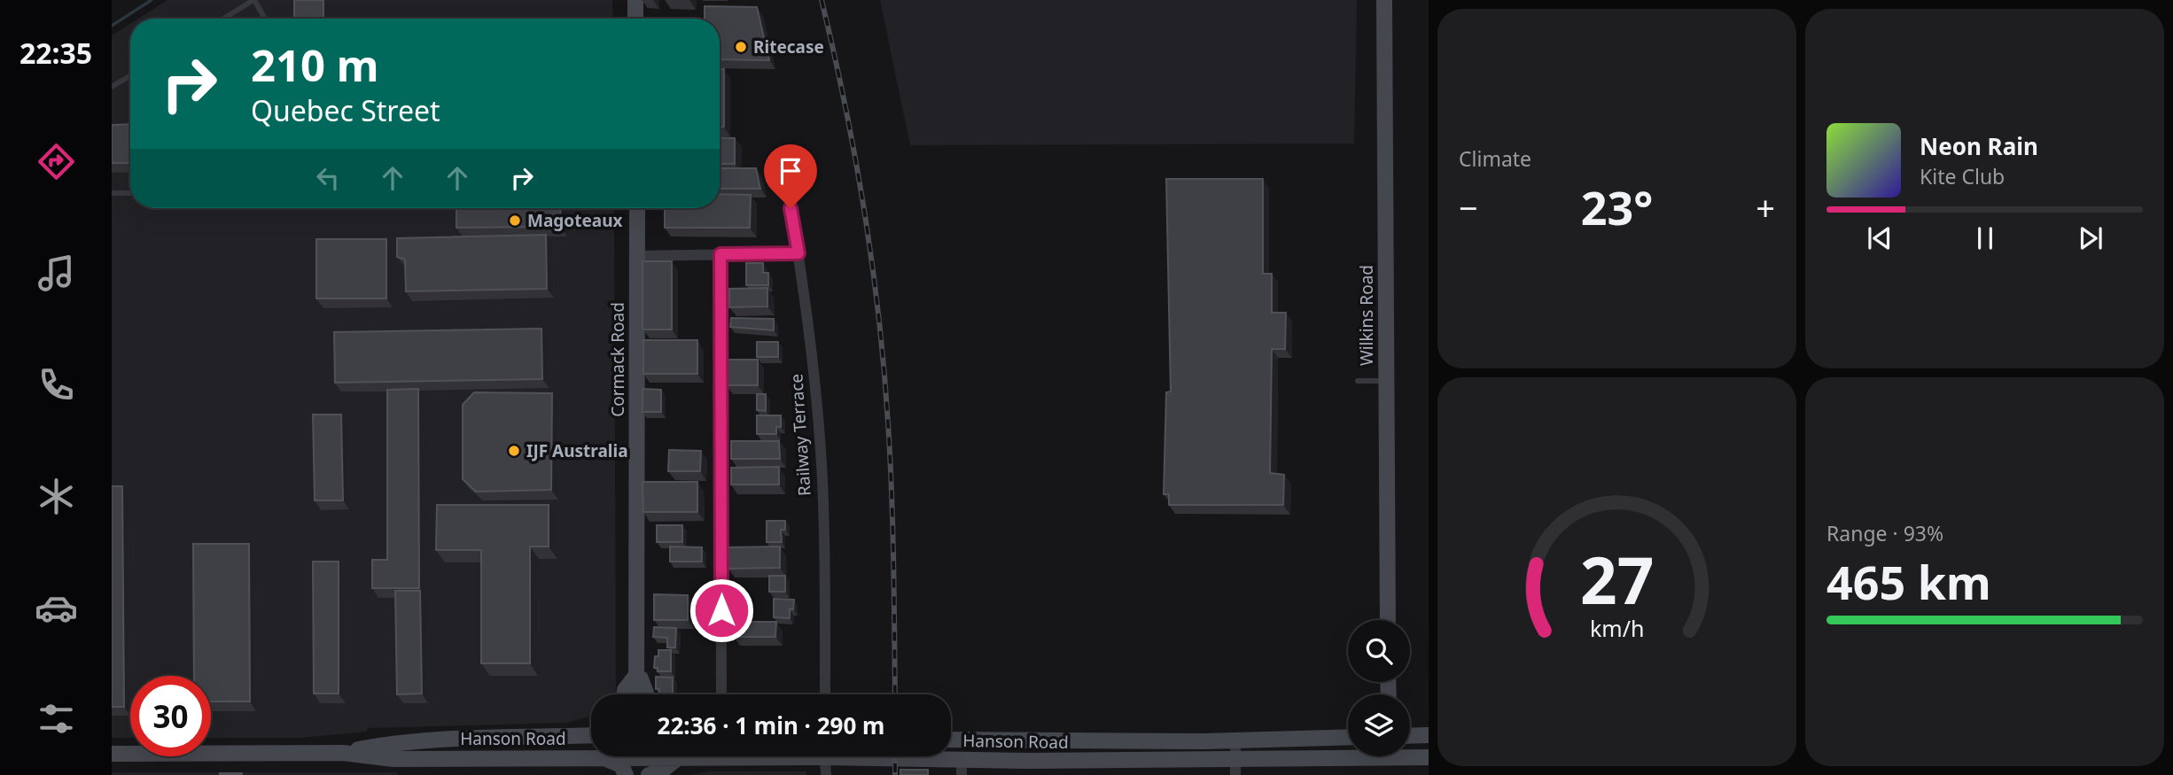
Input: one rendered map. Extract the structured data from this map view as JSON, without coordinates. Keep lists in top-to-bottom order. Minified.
{"streets":{"main road":["Wilkins Road","Cormack Road","Hanson Road"],"street":["Railway Terrace"]},"places":["Ritecase","Magoteaux","IJF Australia"],"page":{"tabs":"22:35","tile":["Climate",["Range · 93%","465 km"]],"turn":["210 m","Quebec Street"],"song":["Neon Rain","Kite Club"],"heat":["−","23°","+"],"limit":"30","trip":"22:36 · 1 min · 290 m","gauge":["27","km/h"]}}
